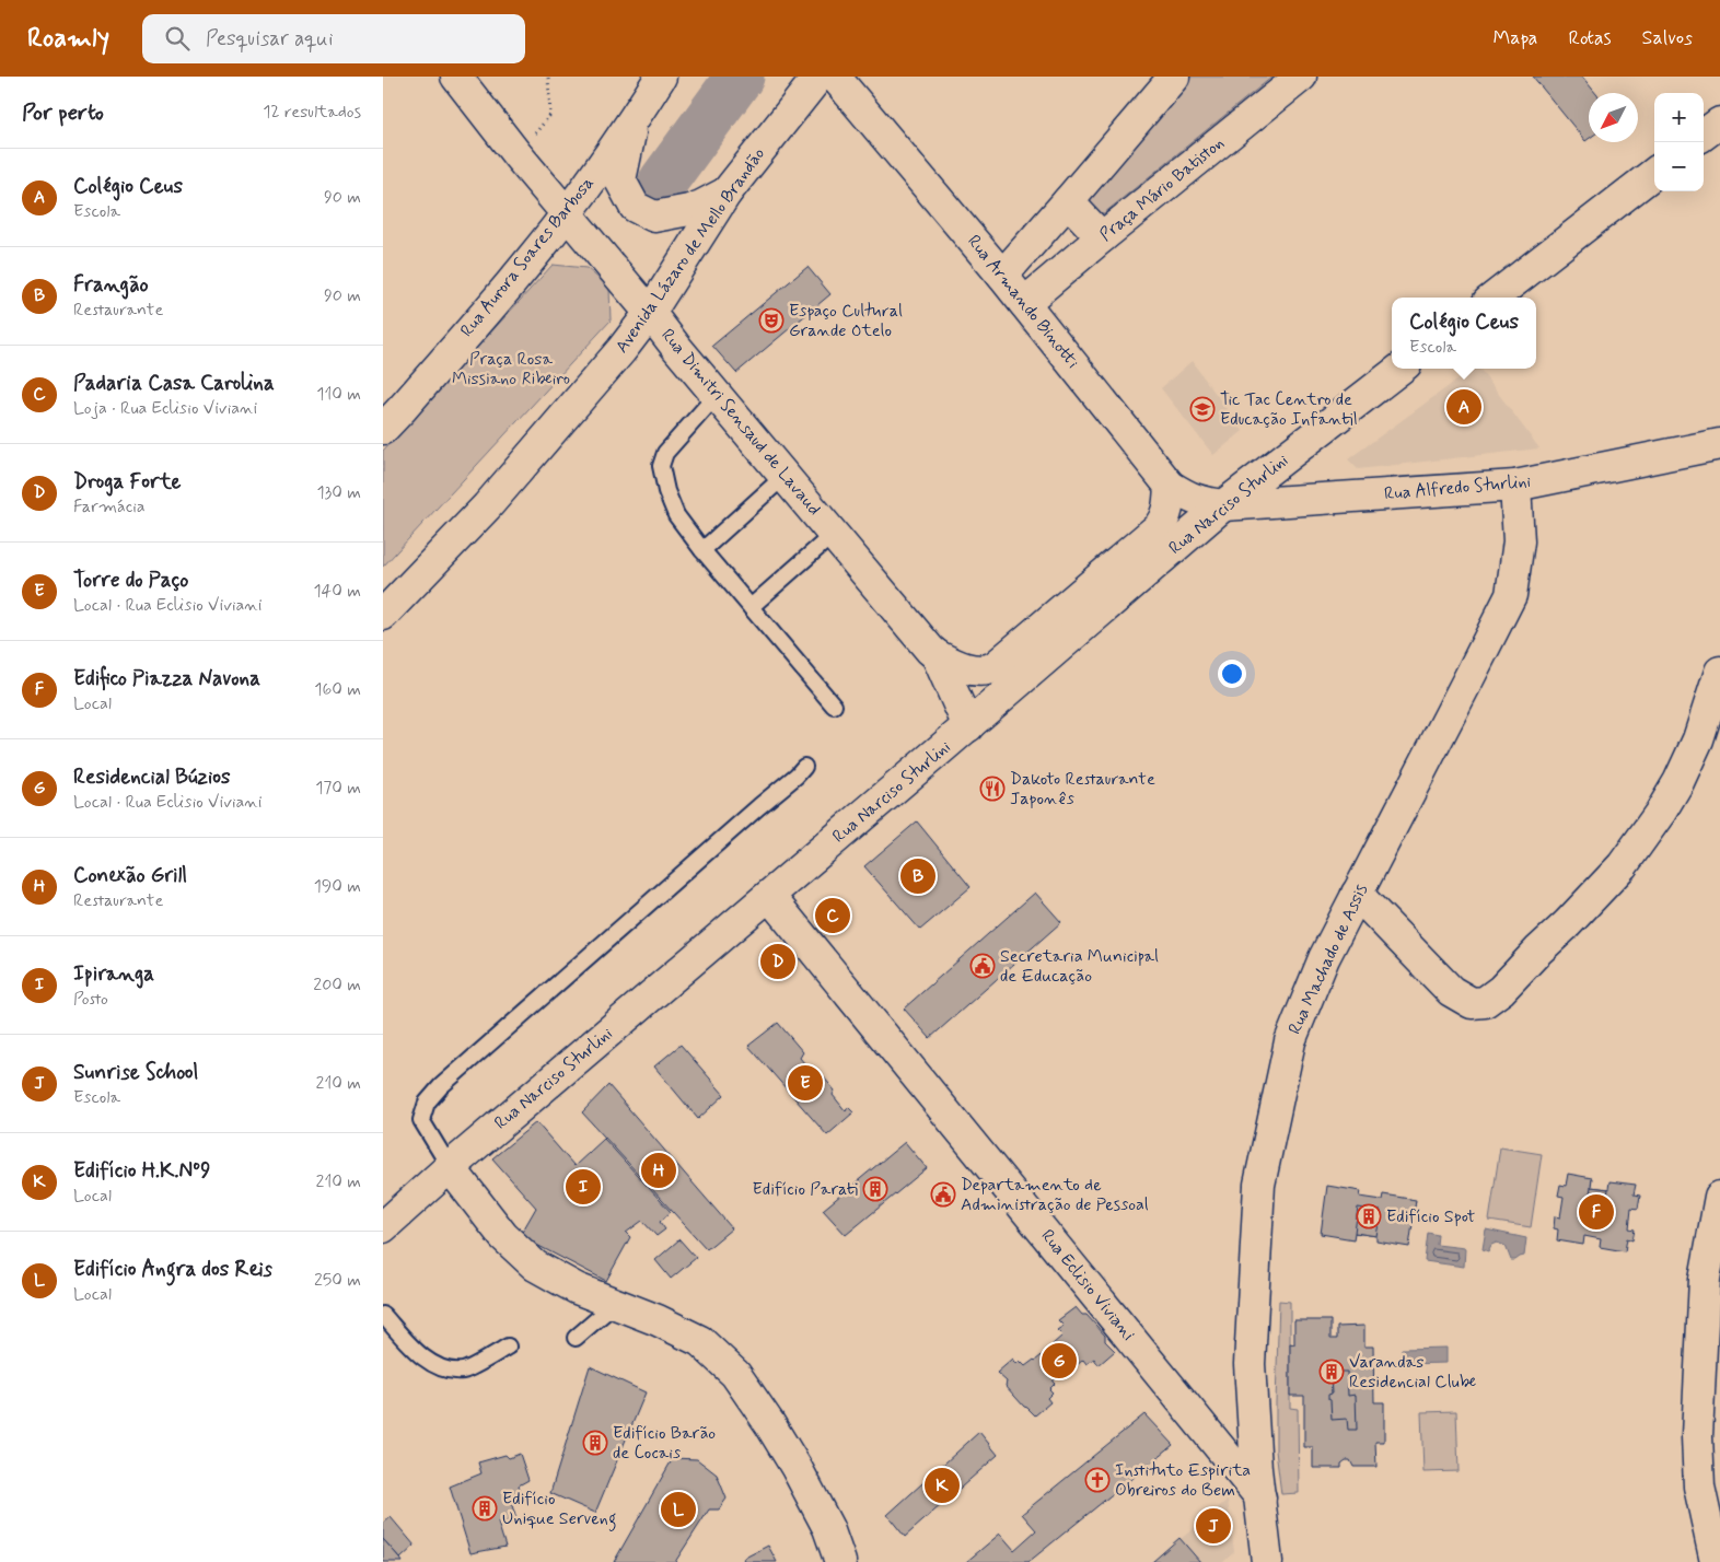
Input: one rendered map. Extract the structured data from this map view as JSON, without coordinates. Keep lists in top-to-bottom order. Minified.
{"streets":{"street":["Praça Mário Batiston","Avenida Lázaro de Mello Brandão","Rua Aurora Soares Barbosa","Rua Armando Binotti","Rua Dimitri Sensaud de Lavaud","Rua Alfredo Sturlini","Rua Narciso Sturlini","Rua Machado de Assis","Rua Eclisio Viviani"]},"crossings":[["Praça Mário Batiston","Rua Armando Binotti"],["Avenida Lázaro de Mello Brandão","Rua Dimitri Sensaud de Lavaud"],["Rua Aurora Soares Barbosa","Rua Dimitri Sensaud de Lavaud"],["Rua Armando Binotti","Rua Alfredo Sturlini"],["Rua Armando Binotti","Rua Narciso Sturlini"],["Rua Dimitri Sensaud de Lavaud","Rua Narciso Sturlini"],["Rua Alfredo Sturlini","Rua Narciso Sturlini"],["Rua Alfredo Sturlini","Rua Machado de Assis"],["Rua Narciso Sturlini","Rua Eclisio Viviani"],["Rua Machado de Assis","Rua Eclisio Viviani"]],"parks":["Praça Rosa Missiano Ribeiro"],"places":{"theatre":["Espaço Cultural Grande Otelo"],"school or university":["Tic Tac Centro de Educação Infantil"],"restaurant":["Dakoto Restaurante Japonês"],"public building":["Secretaria Municipal de Educação","Departamento de Administração de Pessoal"],"building":["Edifício Parati","Edifício Spot","Varandas Residencial Clube","Edifício Barão de Cocais","Edifício Unique Serveng"],"church":["Instituto Espirita Obreiros do Bem"]},"north":"bottom left","page":{"header":"Roamly","search":"Pesquisar aqui","nav":["Mapa","Rotas","Salvos"],"heading":["Por perto","12 resultados"],"map_buttons":["+","−"],"list":[{"mark":"A","name":"Colégio Ceus","note":"Escola","value":"90 m"},{"mark":"B","name":"Frangão","note":"Restaurante","value":"90 m"},{"mark":"C","name":"Padaria Casa Carolina","note":"Loja · Rua Eclisio Viviani","value":"110 m"},{"mark":"D","name":"Droga Forte","note":"Farmácia","value":"130 m"},{"mark":"E","name":"Torre do Paço","note":"Local · Rua Eclisio Viviani","value":"140 m"},{"mark":"F","name":"Edifico Piazza Navona","note":"Local","value":"160 m"},{"mark":"G","name":"Residencial Búzios","note":"Local · Rua Eclisio Viviani","value":"170 m"},{"mark":"H","name":"Conexão Grill","note":"Restaurante","value":"190 m"},{"mark":"I","name":"Ipiranga","note":"Posto","value":"200 m"},{"mark":"J","name":"Sunrise School","note":"Escola","value":"210 m"},{"mark":"K","name":"Edifício H.K.Nº9","note":"Local","value":"210 m"},{"mark":"L","name":"Edifício Angra dos Reis","note":"Local","value":"250 m"}],"popup":["Colégio Ceus","Escola"],"pins":["A","B","C","D","E","H","I","F","G","K","L","J"]}}
